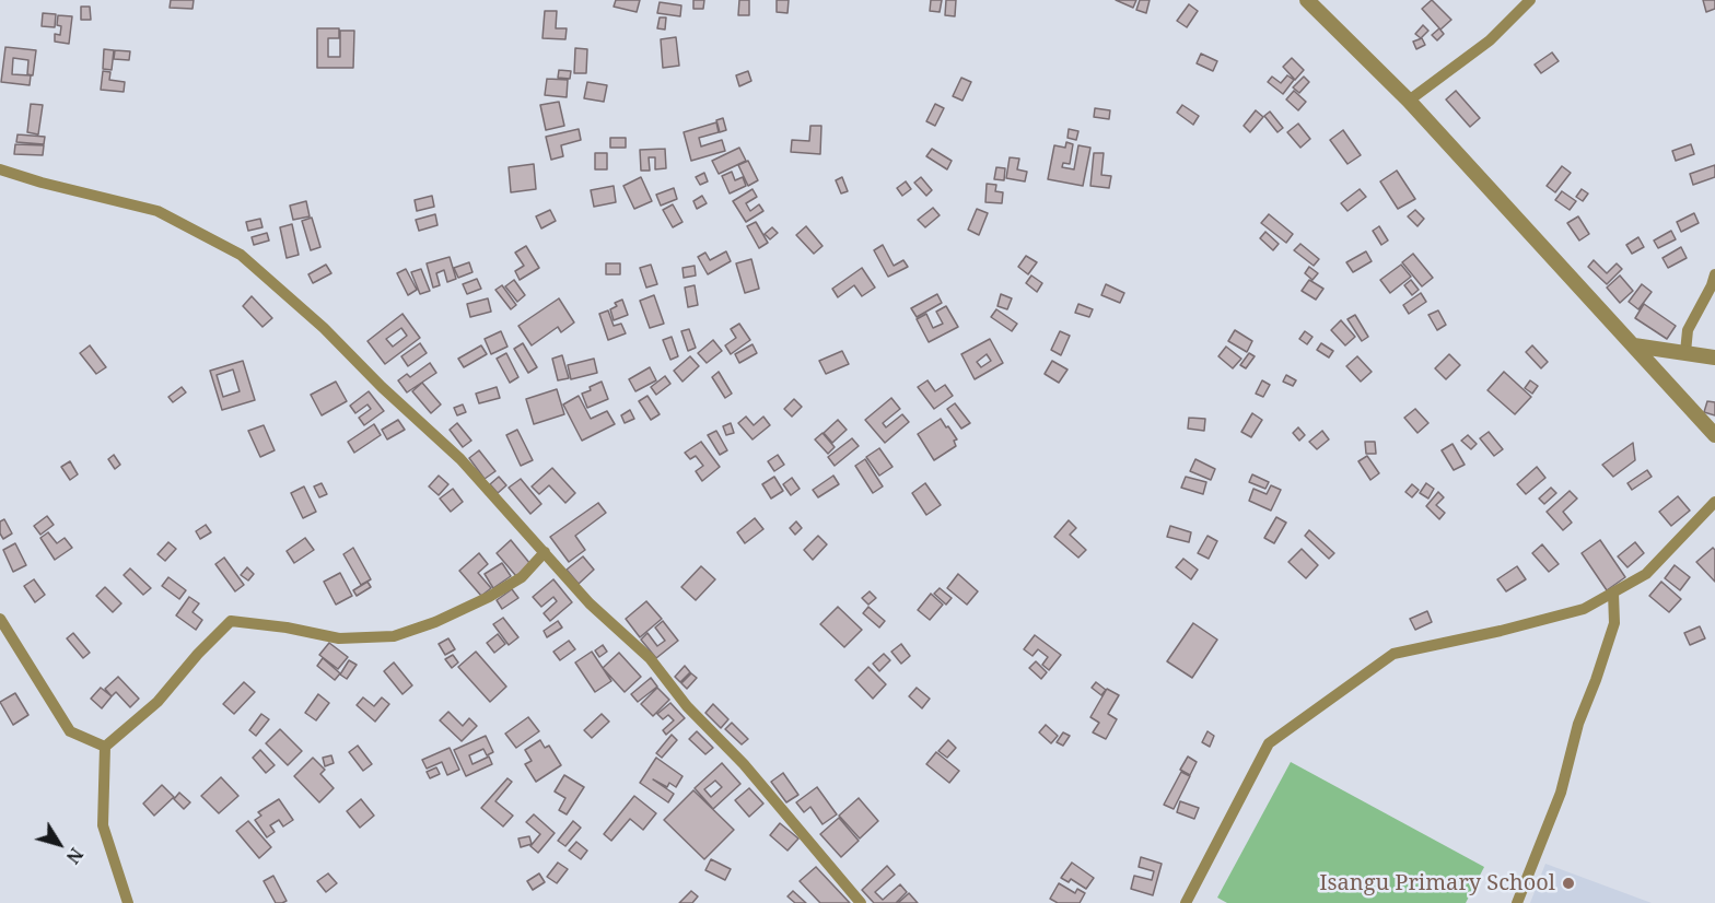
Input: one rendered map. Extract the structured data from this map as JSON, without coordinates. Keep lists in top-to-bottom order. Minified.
{"places":["Isangu Primary School"],"north":"bottom right"}
